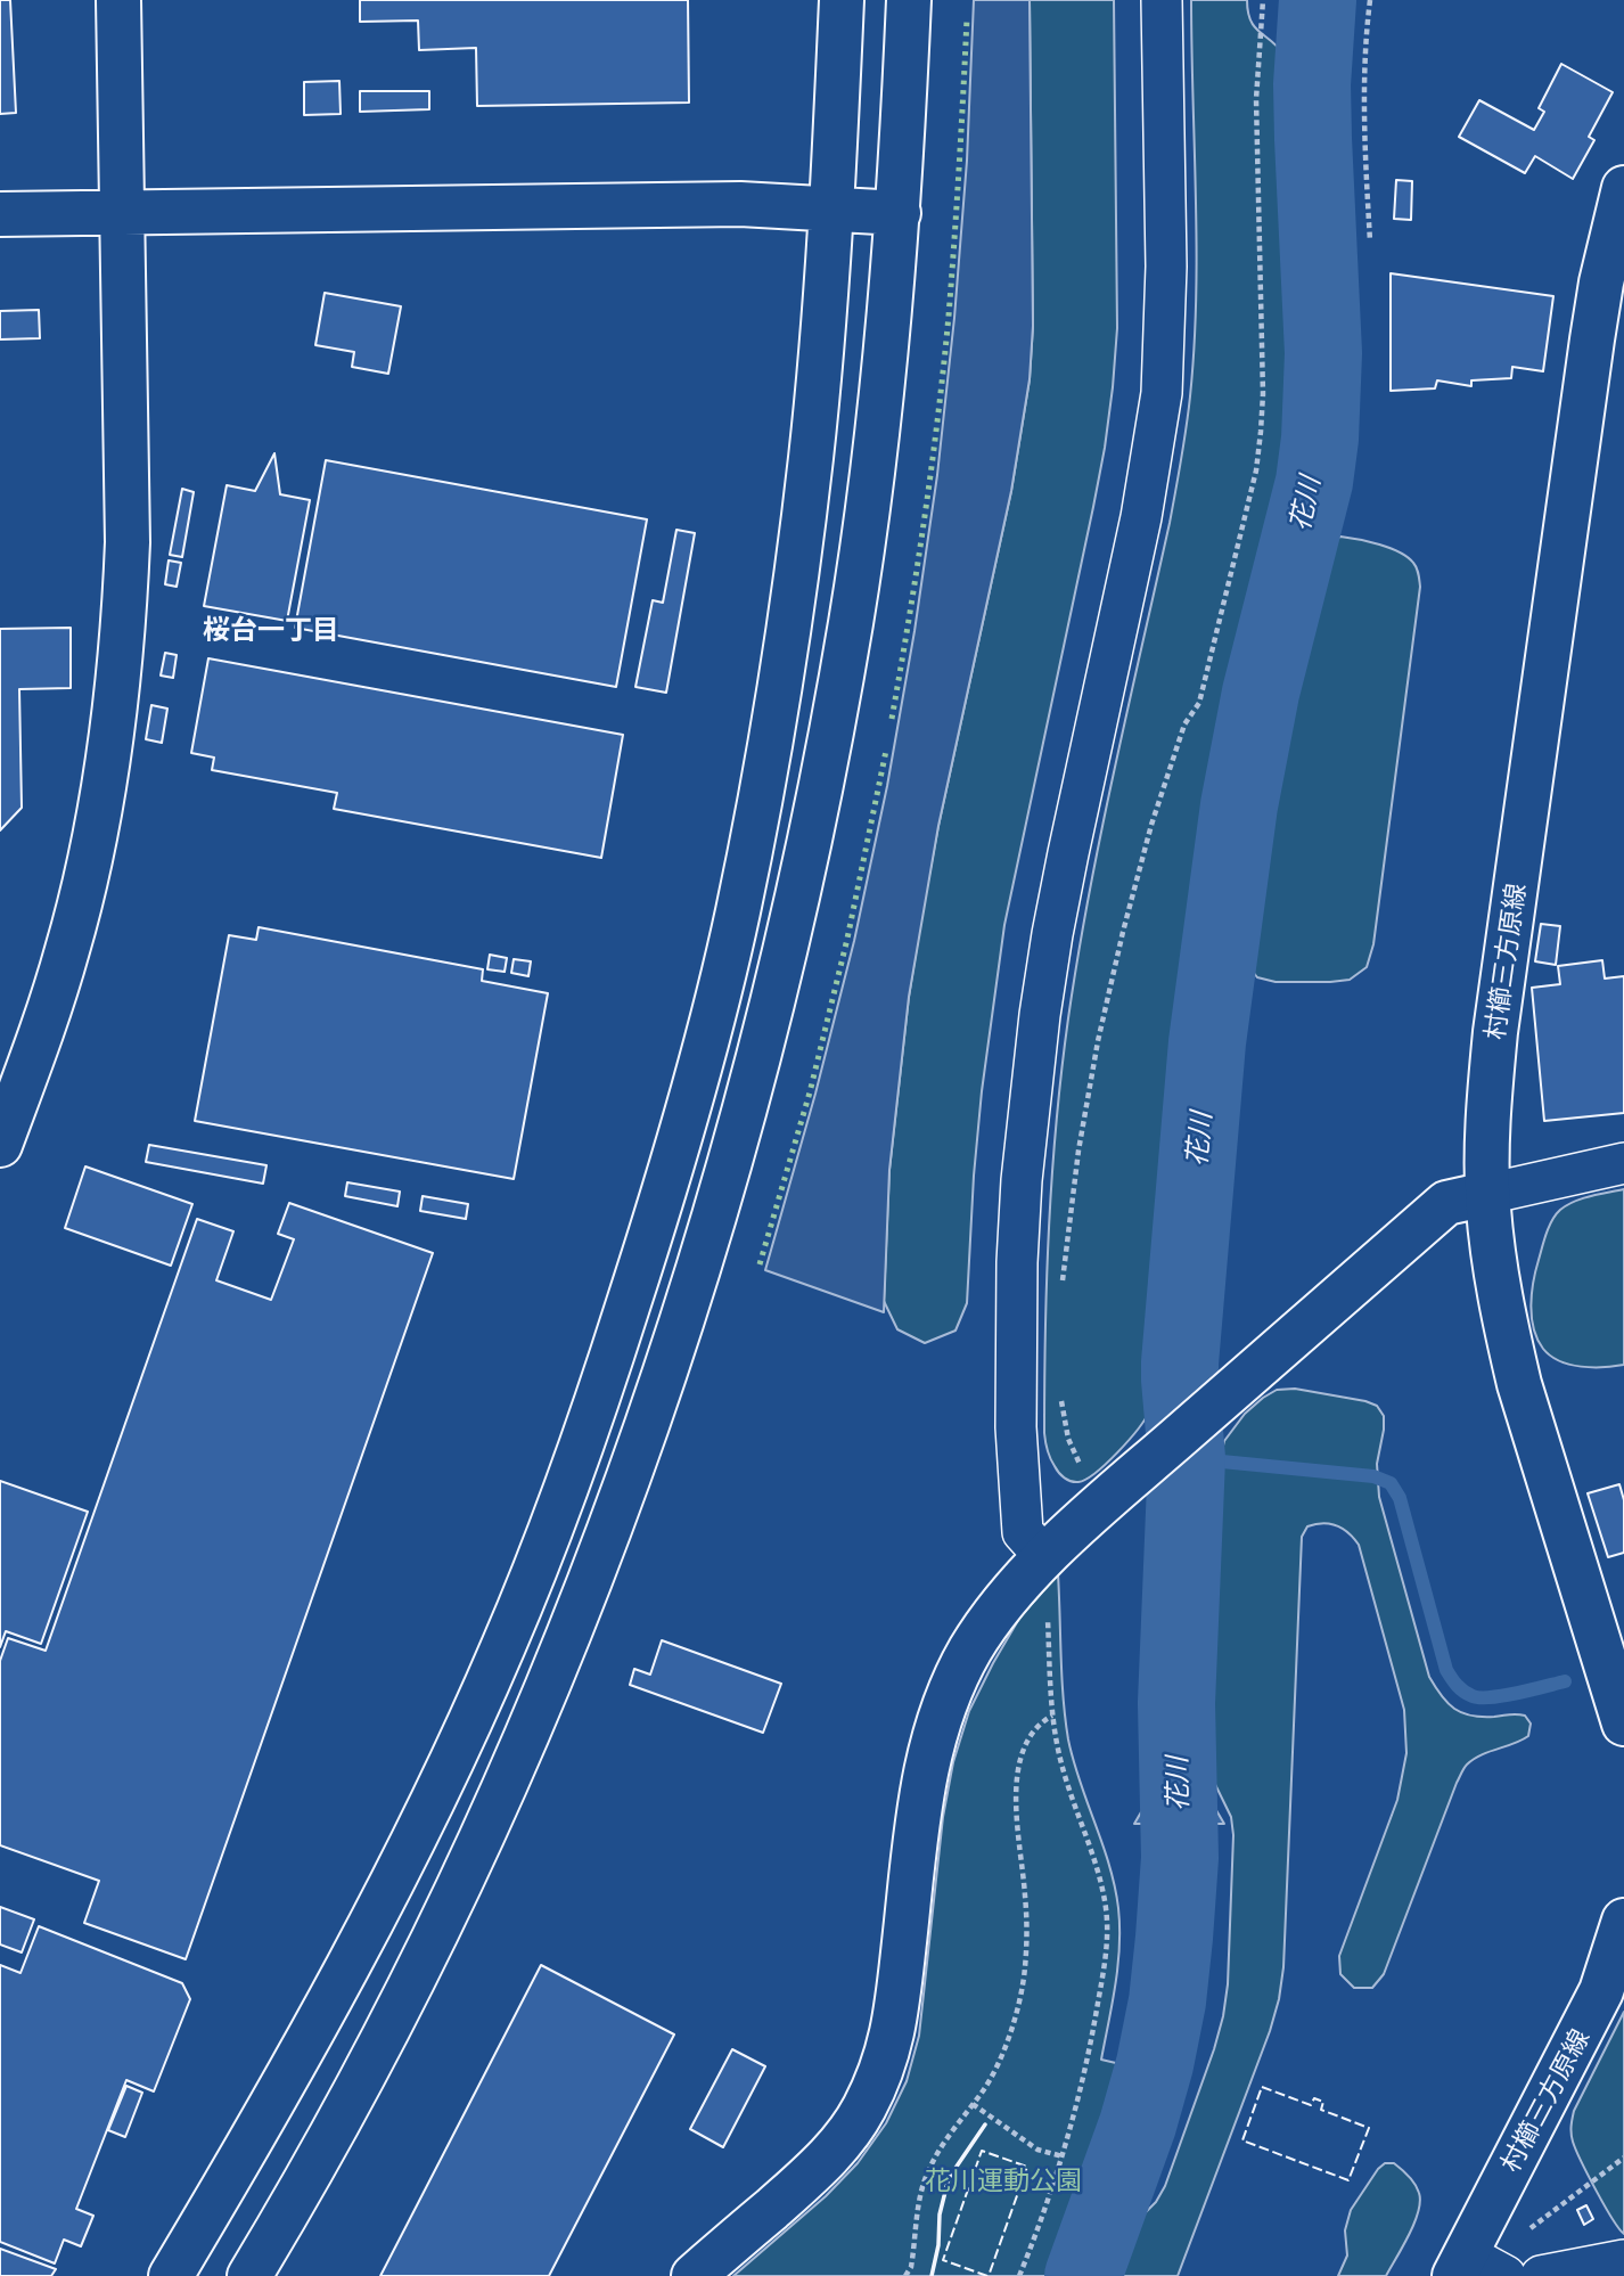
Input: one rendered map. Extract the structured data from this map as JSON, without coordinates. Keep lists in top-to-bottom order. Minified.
{"streets":{"street":["村櫛三方原線"]},"districts":["桜台一丁目"],"water":["花川"],"parks":["花川運動公園"]}
